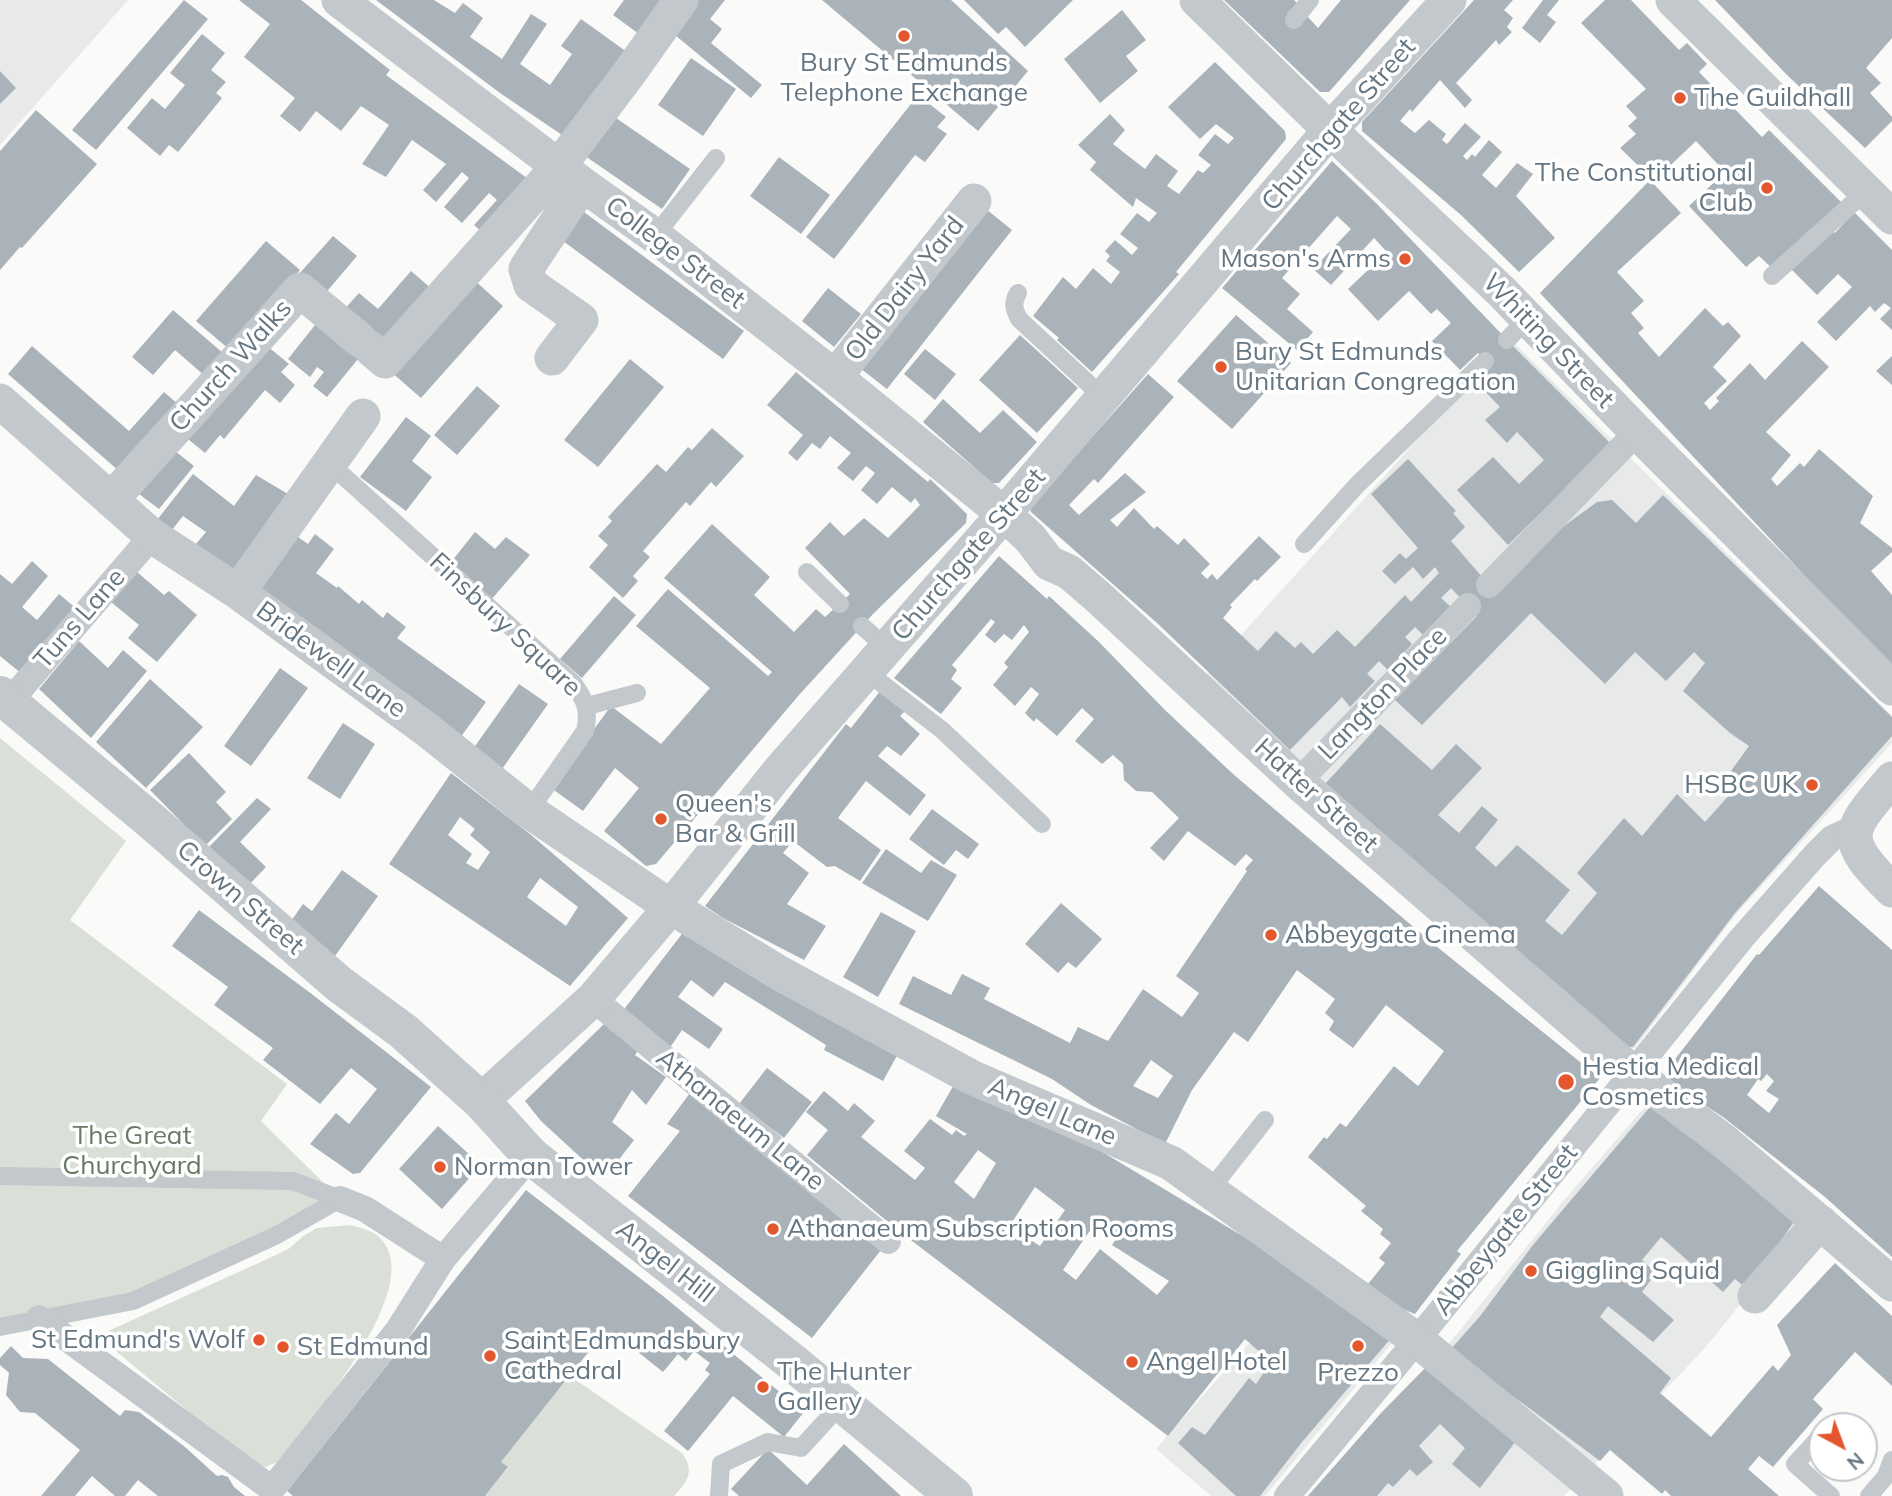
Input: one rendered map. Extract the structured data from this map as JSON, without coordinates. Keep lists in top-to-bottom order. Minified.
{"streets":{"street":["Churchgate Street","College Street","Old Dairy Yard","Whiting Street","Church Walks","Tuns Lane","Bridewell Lane","Langton Place","Hatter Street","Crown Street","Angel Lane","Athanaeum Lane","Abbeygate Street","Angel Hill"],"lane":["Finsbury Square"]},"crossings":[["Churchgate Street","College Street"],["Churchgate Street","Whiting Street"],["Churchgate Street","Bridewell Lane"],["Churchgate Street","Hatter Street"],["Churchgate Street","Crown Street"],["Churchgate Street","Angel Lane"],["Churchgate Street","Athanaeum Lane"],["Churchgate Street","Angel Hill"],["College Street","Old Dairy Yard"],["College Street","Church Walks"],["College Street","Hatter Street"],["Church Walks","Bridewell Lane"],["Tuns Lane","Bridewell Lane"],["Tuns Lane","Crown Street"],["Finsbury Square","Bridewell Lane"],["Bridewell Lane","Angel Lane"],["Langton Place","Hatter Street"],["Hatter Street","Abbeygate Street"],["Crown Street","Angel Hill"],["Angel Lane","Abbeygate Street"]],"parks":["The Great Churchyard"],"places":["Bury St Edmunds Telephone Exchange","The Guildhall","The Constitutional Club","Mason's Arms","Bury St Edmunds Unitarian Congregation","HSBC UK","Queen's Bar & Grill","Abbeygate Cinema","Hestia Medical Cosmetics","Norman Tower","Athanaeum Subscription Rooms","Giggling Squid","St Edmund's Wolf","Prezzo","St Edmund","Saint Edmundsbury Cathedral","Angel Hotel","The Hunter Gallery"],"north":"bottom right"}
